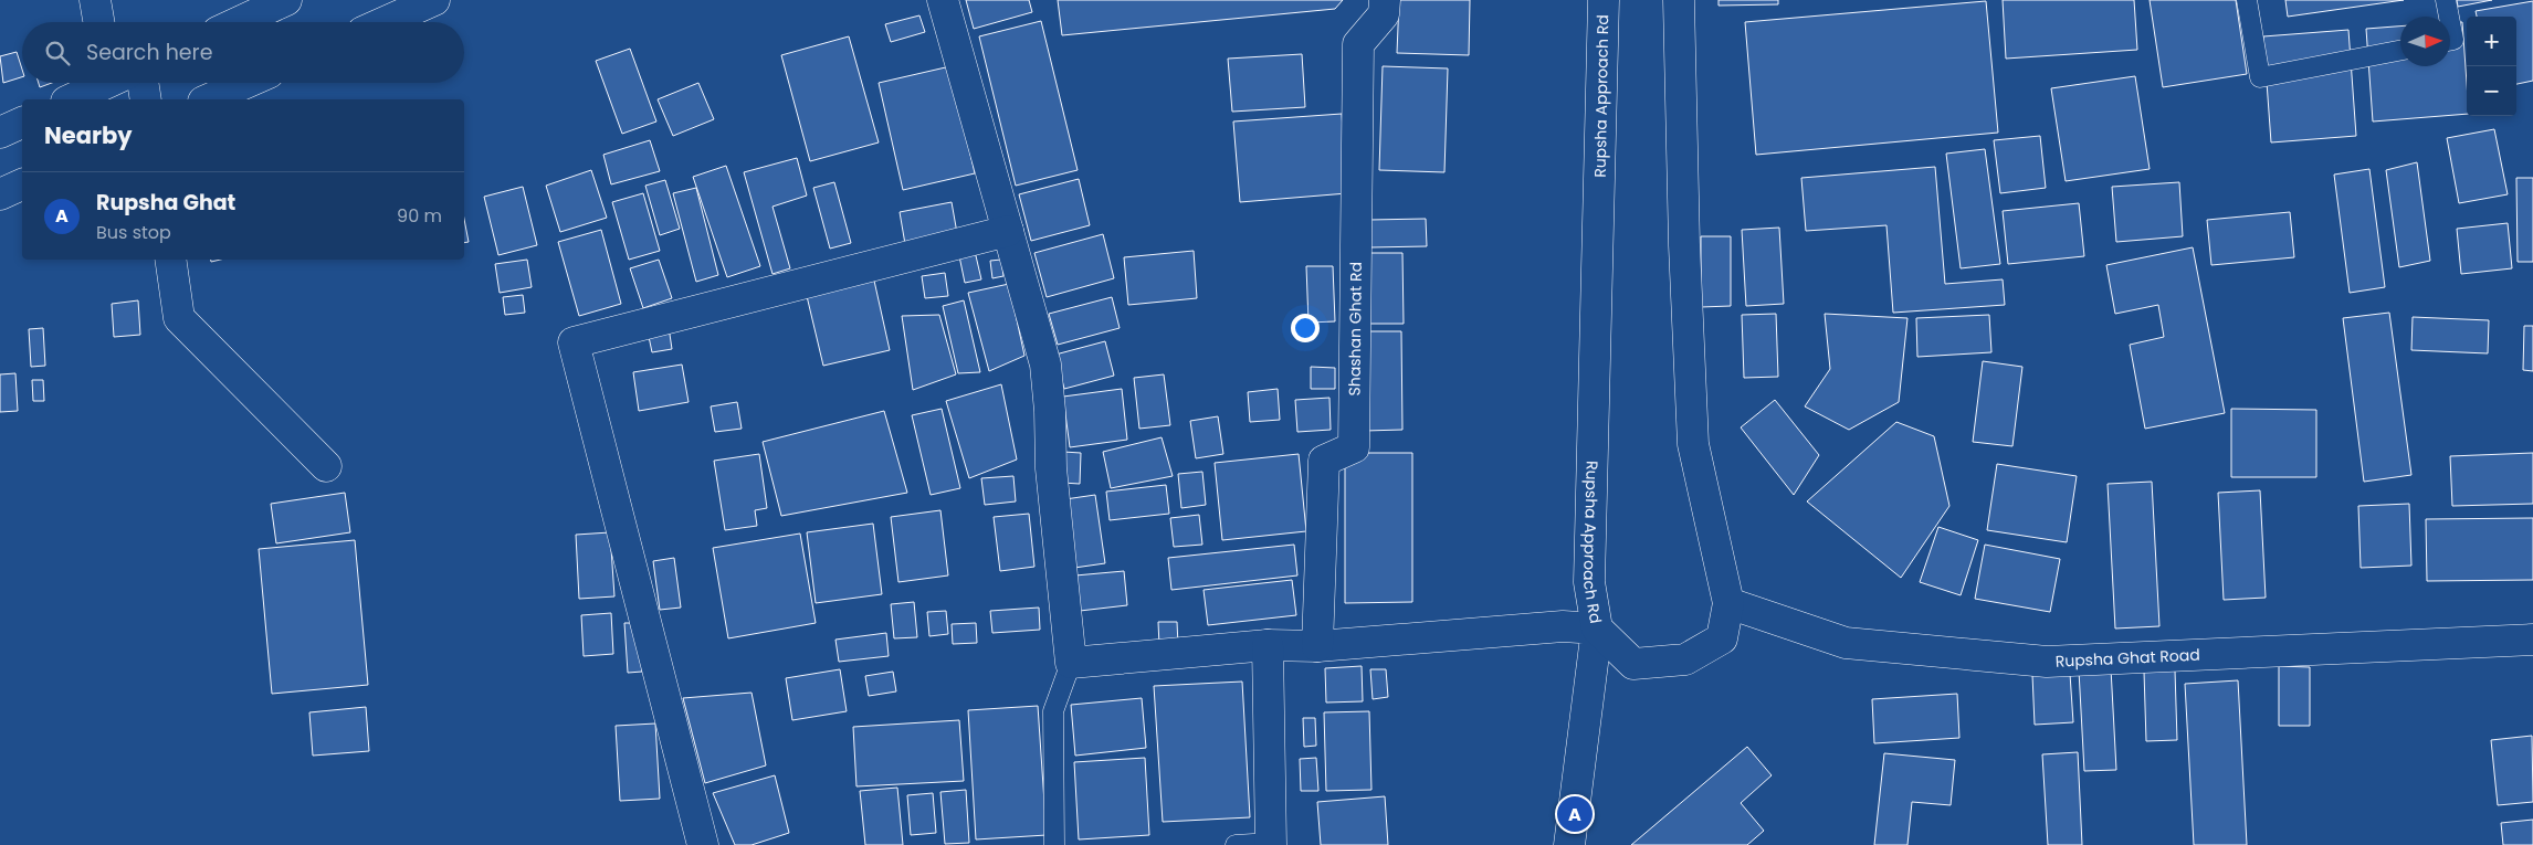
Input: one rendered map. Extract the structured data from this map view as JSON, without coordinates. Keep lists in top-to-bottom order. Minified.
{"streets":{"main road":["Rupsha Approach Rd","Shashan Ghat Rd","Rupsha Ghat Road"]},"crossings":[["Rupsha Approach Rd","Rupsha Ghat Road"]],"north":"right","page":{"map_buttons":["+","−"],"search":"Search here","heading":"Nearby","list":[{"mark":"A","name":"Rupsha Ghat","note":"Bus stop","value":"90 m"}],"pins":"A"}}
